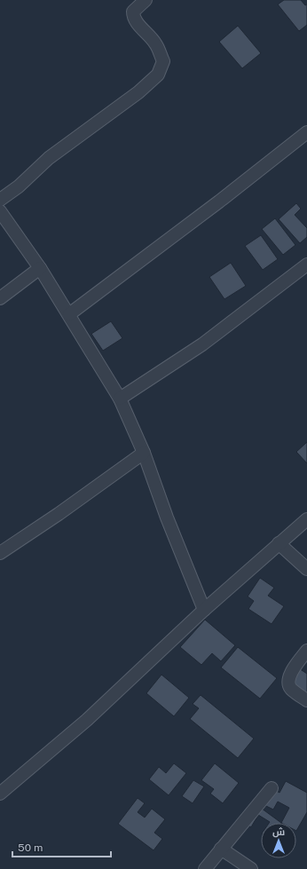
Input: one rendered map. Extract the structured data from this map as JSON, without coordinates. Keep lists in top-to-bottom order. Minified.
{"scale_bar":"50 m","north":"top"}
